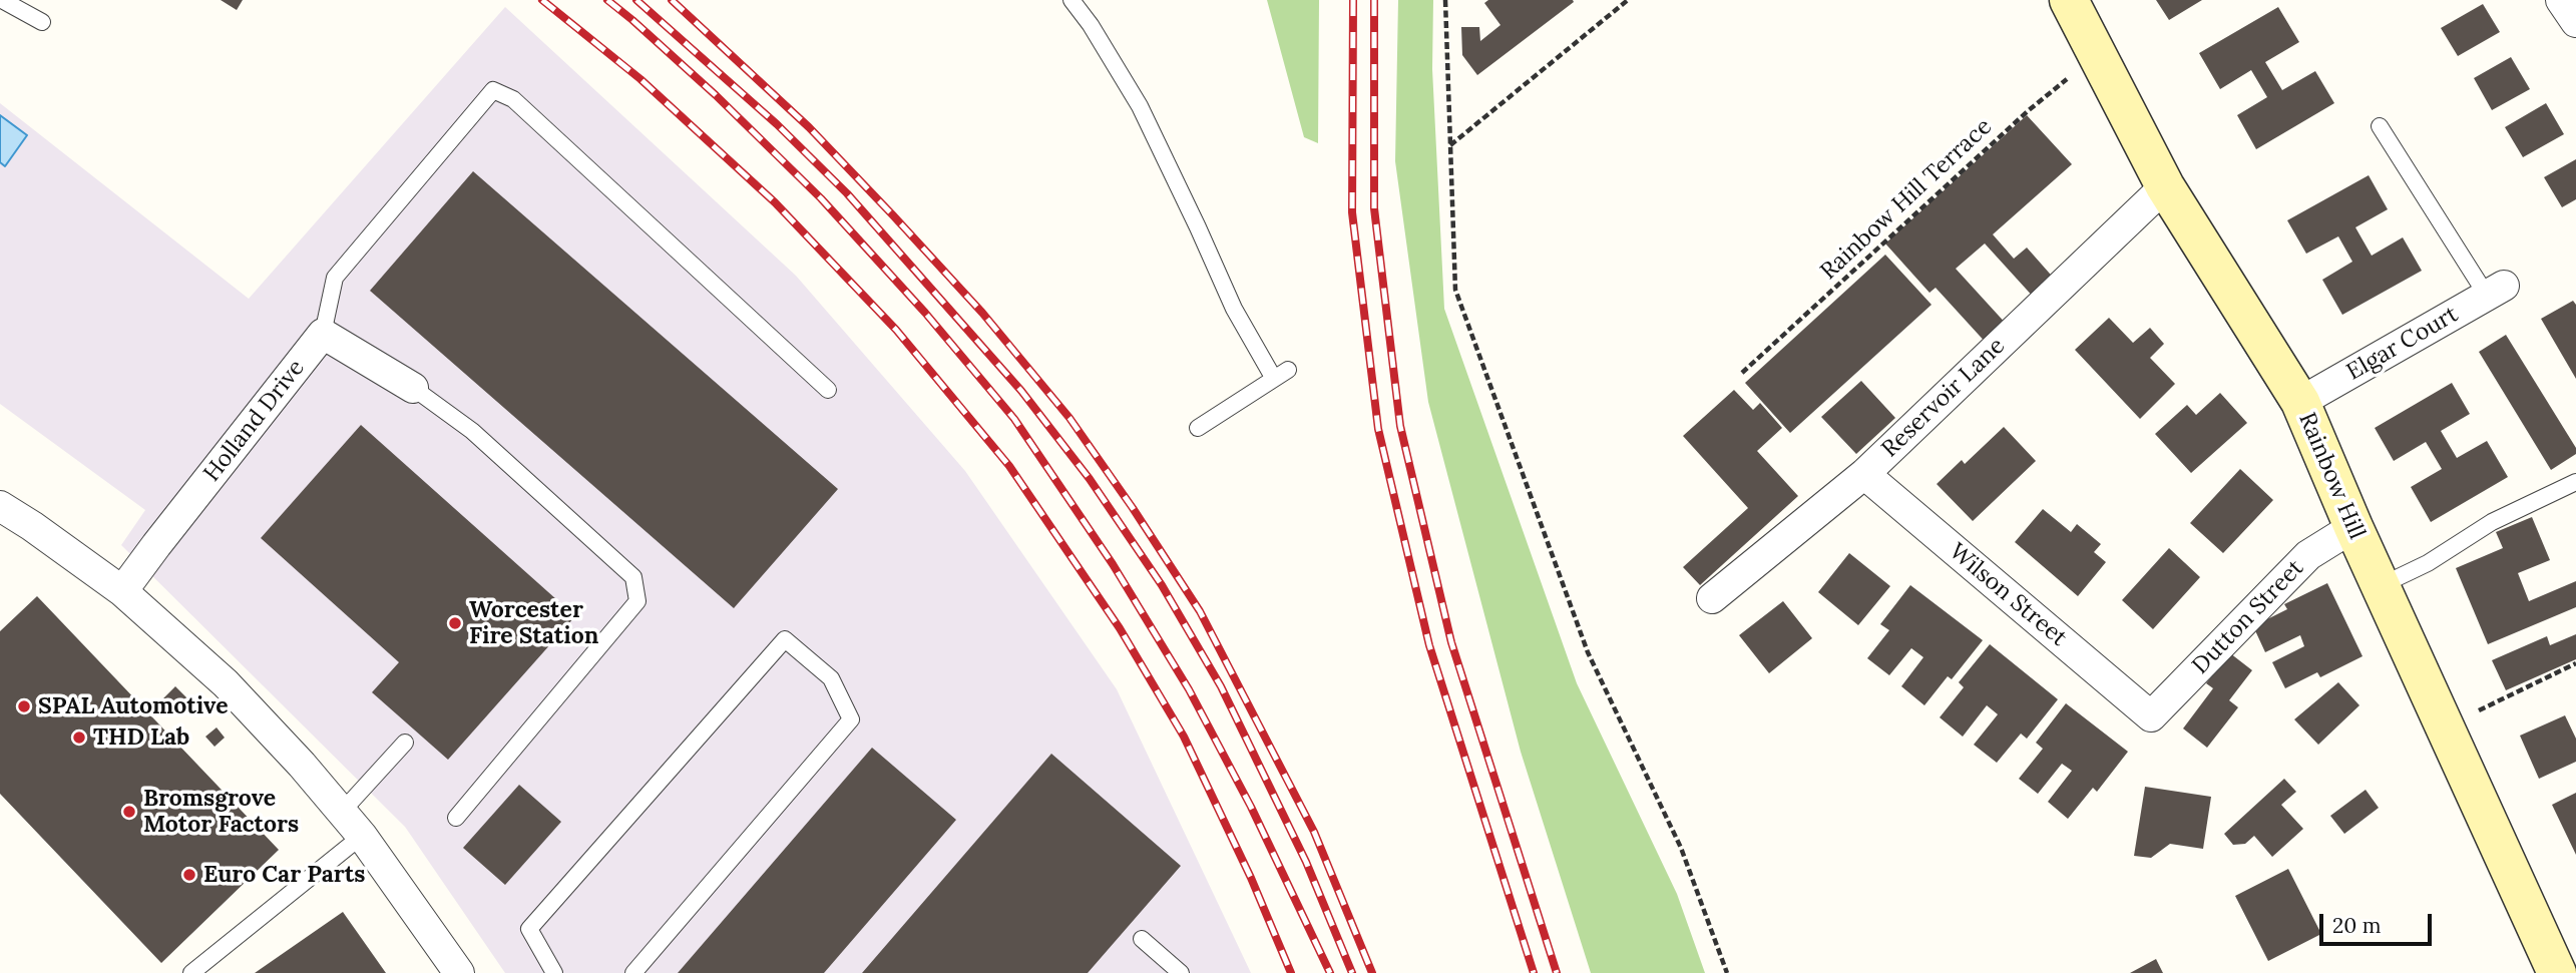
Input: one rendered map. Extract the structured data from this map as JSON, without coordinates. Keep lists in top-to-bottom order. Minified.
{"streets":{"main road":["Rainbow Hill"],"street":["Elgar Court","Reservoir Lane","Holland Drive","Wilson Street","Dutton Street"],"path":["Rainbow Hill Terrace"]},"crossings":[["Rainbow Hill Terrace","Rainbow Hill"],["Elgar Court","Rainbow Hill"],["Reservoir Lane","Rainbow Hill"],["Reservoir Lane","Wilson Street"],["Rainbow Hill","Dutton Street"],["Wilson Street","Dutton Street"]],"places":["Worcester Fire Station","SPAL Automotive","THD Lab","Bromsgrove Motor Factors","Euro Car Parts"],"scale_bar":"20 m"}
